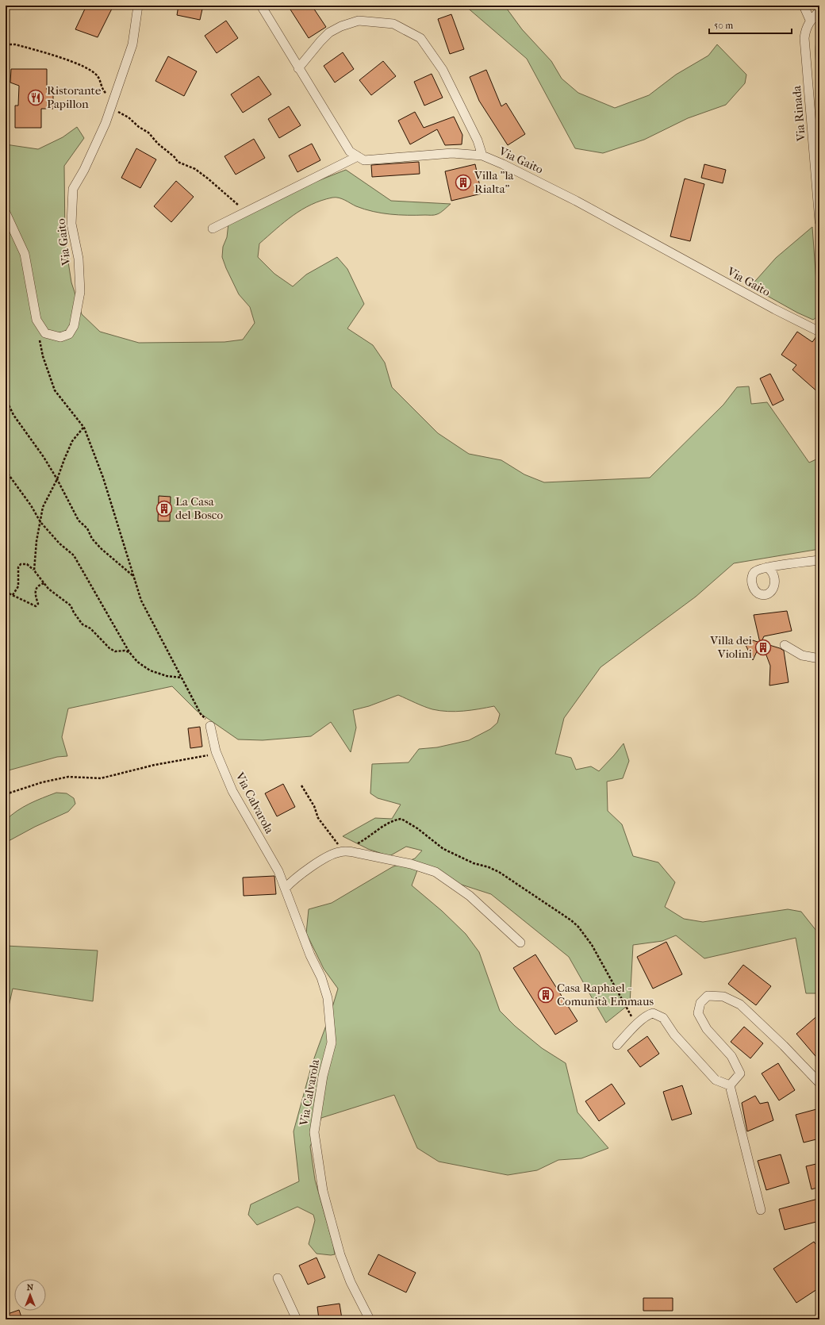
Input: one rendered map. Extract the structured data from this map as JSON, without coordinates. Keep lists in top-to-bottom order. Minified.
{"streets":{"street":["Via Rinada","Via Gaito","Via Calvarola"]},"places":{"restaurant":["Ristorante Papillon"],"building":["Villa \"la Rialta\"","La Casa del Bosco","Villa dei Violini","Casa Raphael - Comunità Emmaus"]},"scale_bar":"50 m","north":"top"}
